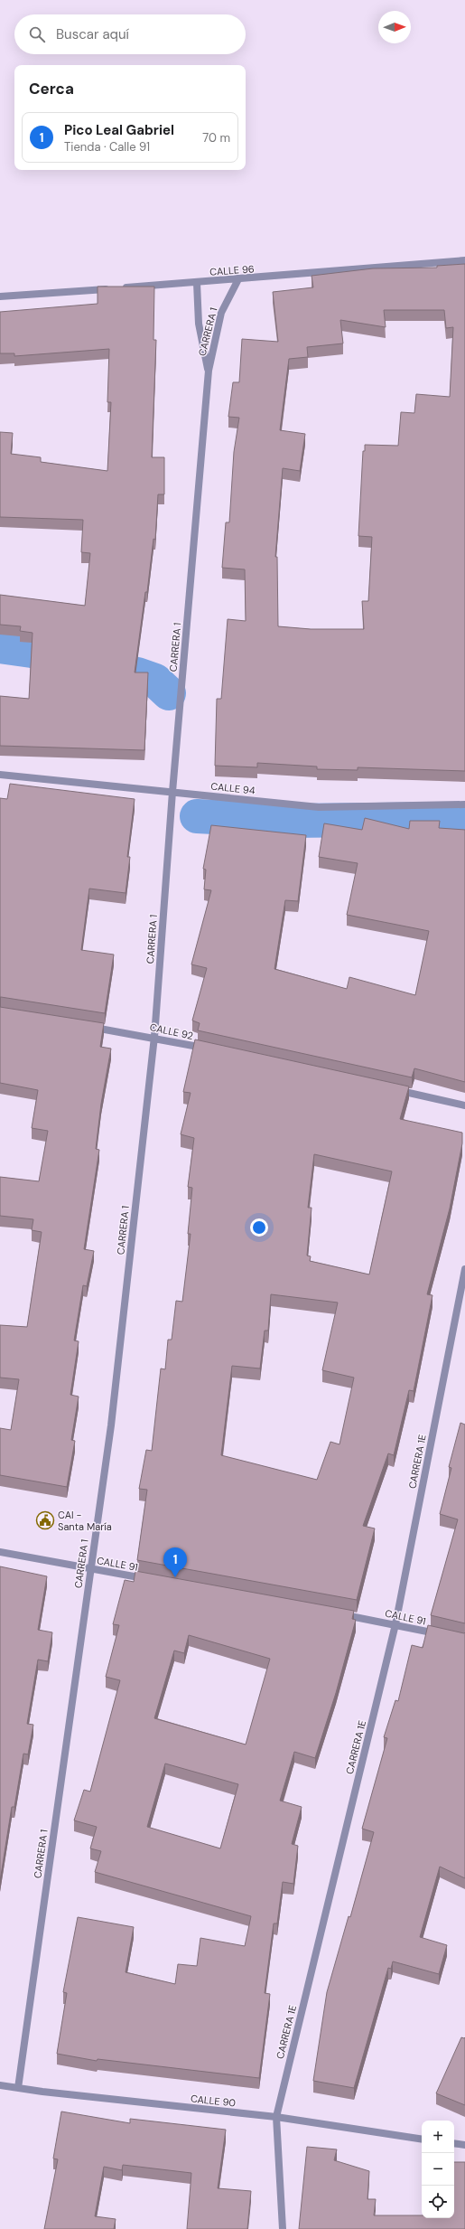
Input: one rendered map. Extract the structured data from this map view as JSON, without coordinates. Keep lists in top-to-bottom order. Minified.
{"streets":{"street":["CALLE 96","CARRERA 1","CALLE 94","CALLE 92","CARRERA 1E","CALLE 91","CALLE 90"]},"crossings":[["CALLE 96","CARRERA 1"],["CARRERA 1","CALLE 94"],["CARRERA 1","CALLE 92"],["CARRERA 1","CALLE 91"],["CARRERA 1","CALLE 90"],["CARRERA 1E","CALLE 91"],["CARRERA 1E","CALLE 90"]],"places":{"public building":["CAI - Santa María"]},"north":"right","page":{"search":"Buscar aquí","heading":"Cerca","list":[{"mark":"1","name":"Pico Leal Gabriel","note":"Tienda · Calle 91","value":"70 m"}],"pins":"1","map_buttons":["+","−"]}}
